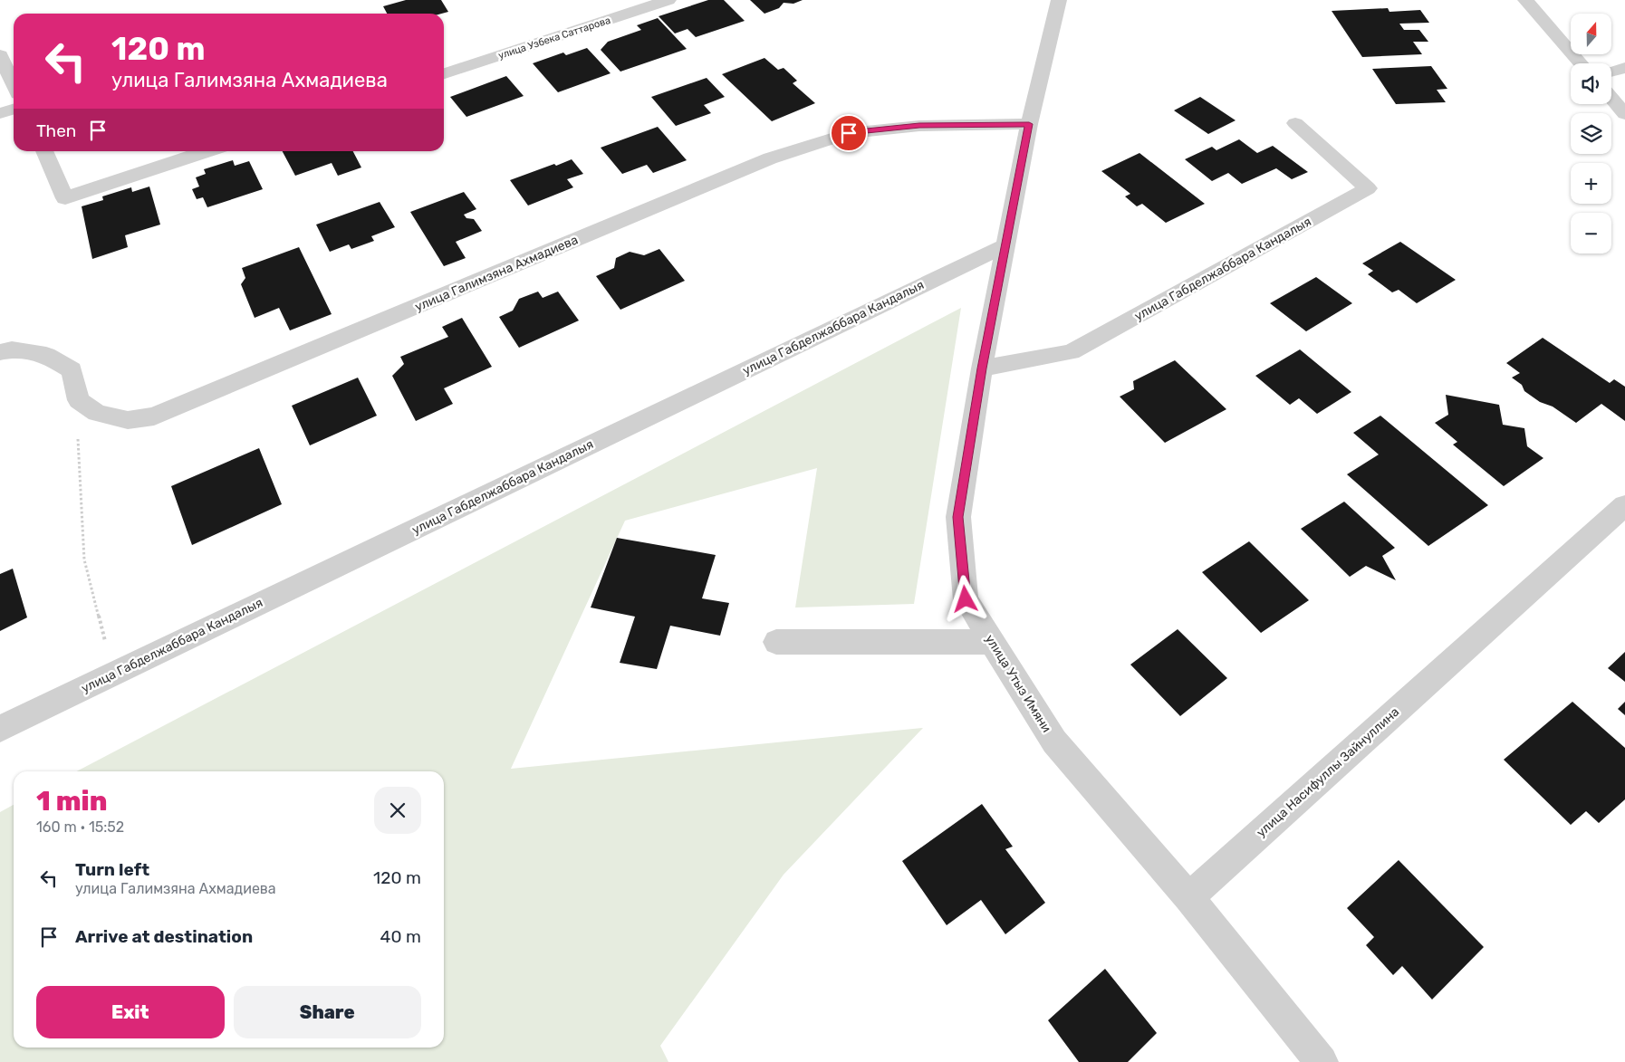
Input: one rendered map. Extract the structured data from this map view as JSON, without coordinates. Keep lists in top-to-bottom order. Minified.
{"streets":{"street":["улица Узбека Саттарова","улица Габделжаббара Кандалыя","улица Галимзяна Ахмадиева","улица Утыз Имяни","улица Насифуллы Зайнуллина"]},"crossings":[["улица Габделжаббара Кандалыя","улица Утыз Имяни"],["улица Галимзяна Ахмадиева","улица Утыз Имяни"],["улица Утыз Имяни","улица Насифуллы Зайнуллина"]],"north":"top","page":{"map_buttons":["+","−"],"turn":["120 m","улица Галимзяна Ахмадиева"],"then":"Then","heading":["1 min","160 m · 15:52"],"list":[{"name":"Turn left","note":"улица Галимзяна Ахмадиева","value":"120 m"},{"name":"Arrive at destination","value":"40 m"}],"buttons":["Exit","Share"]}}
